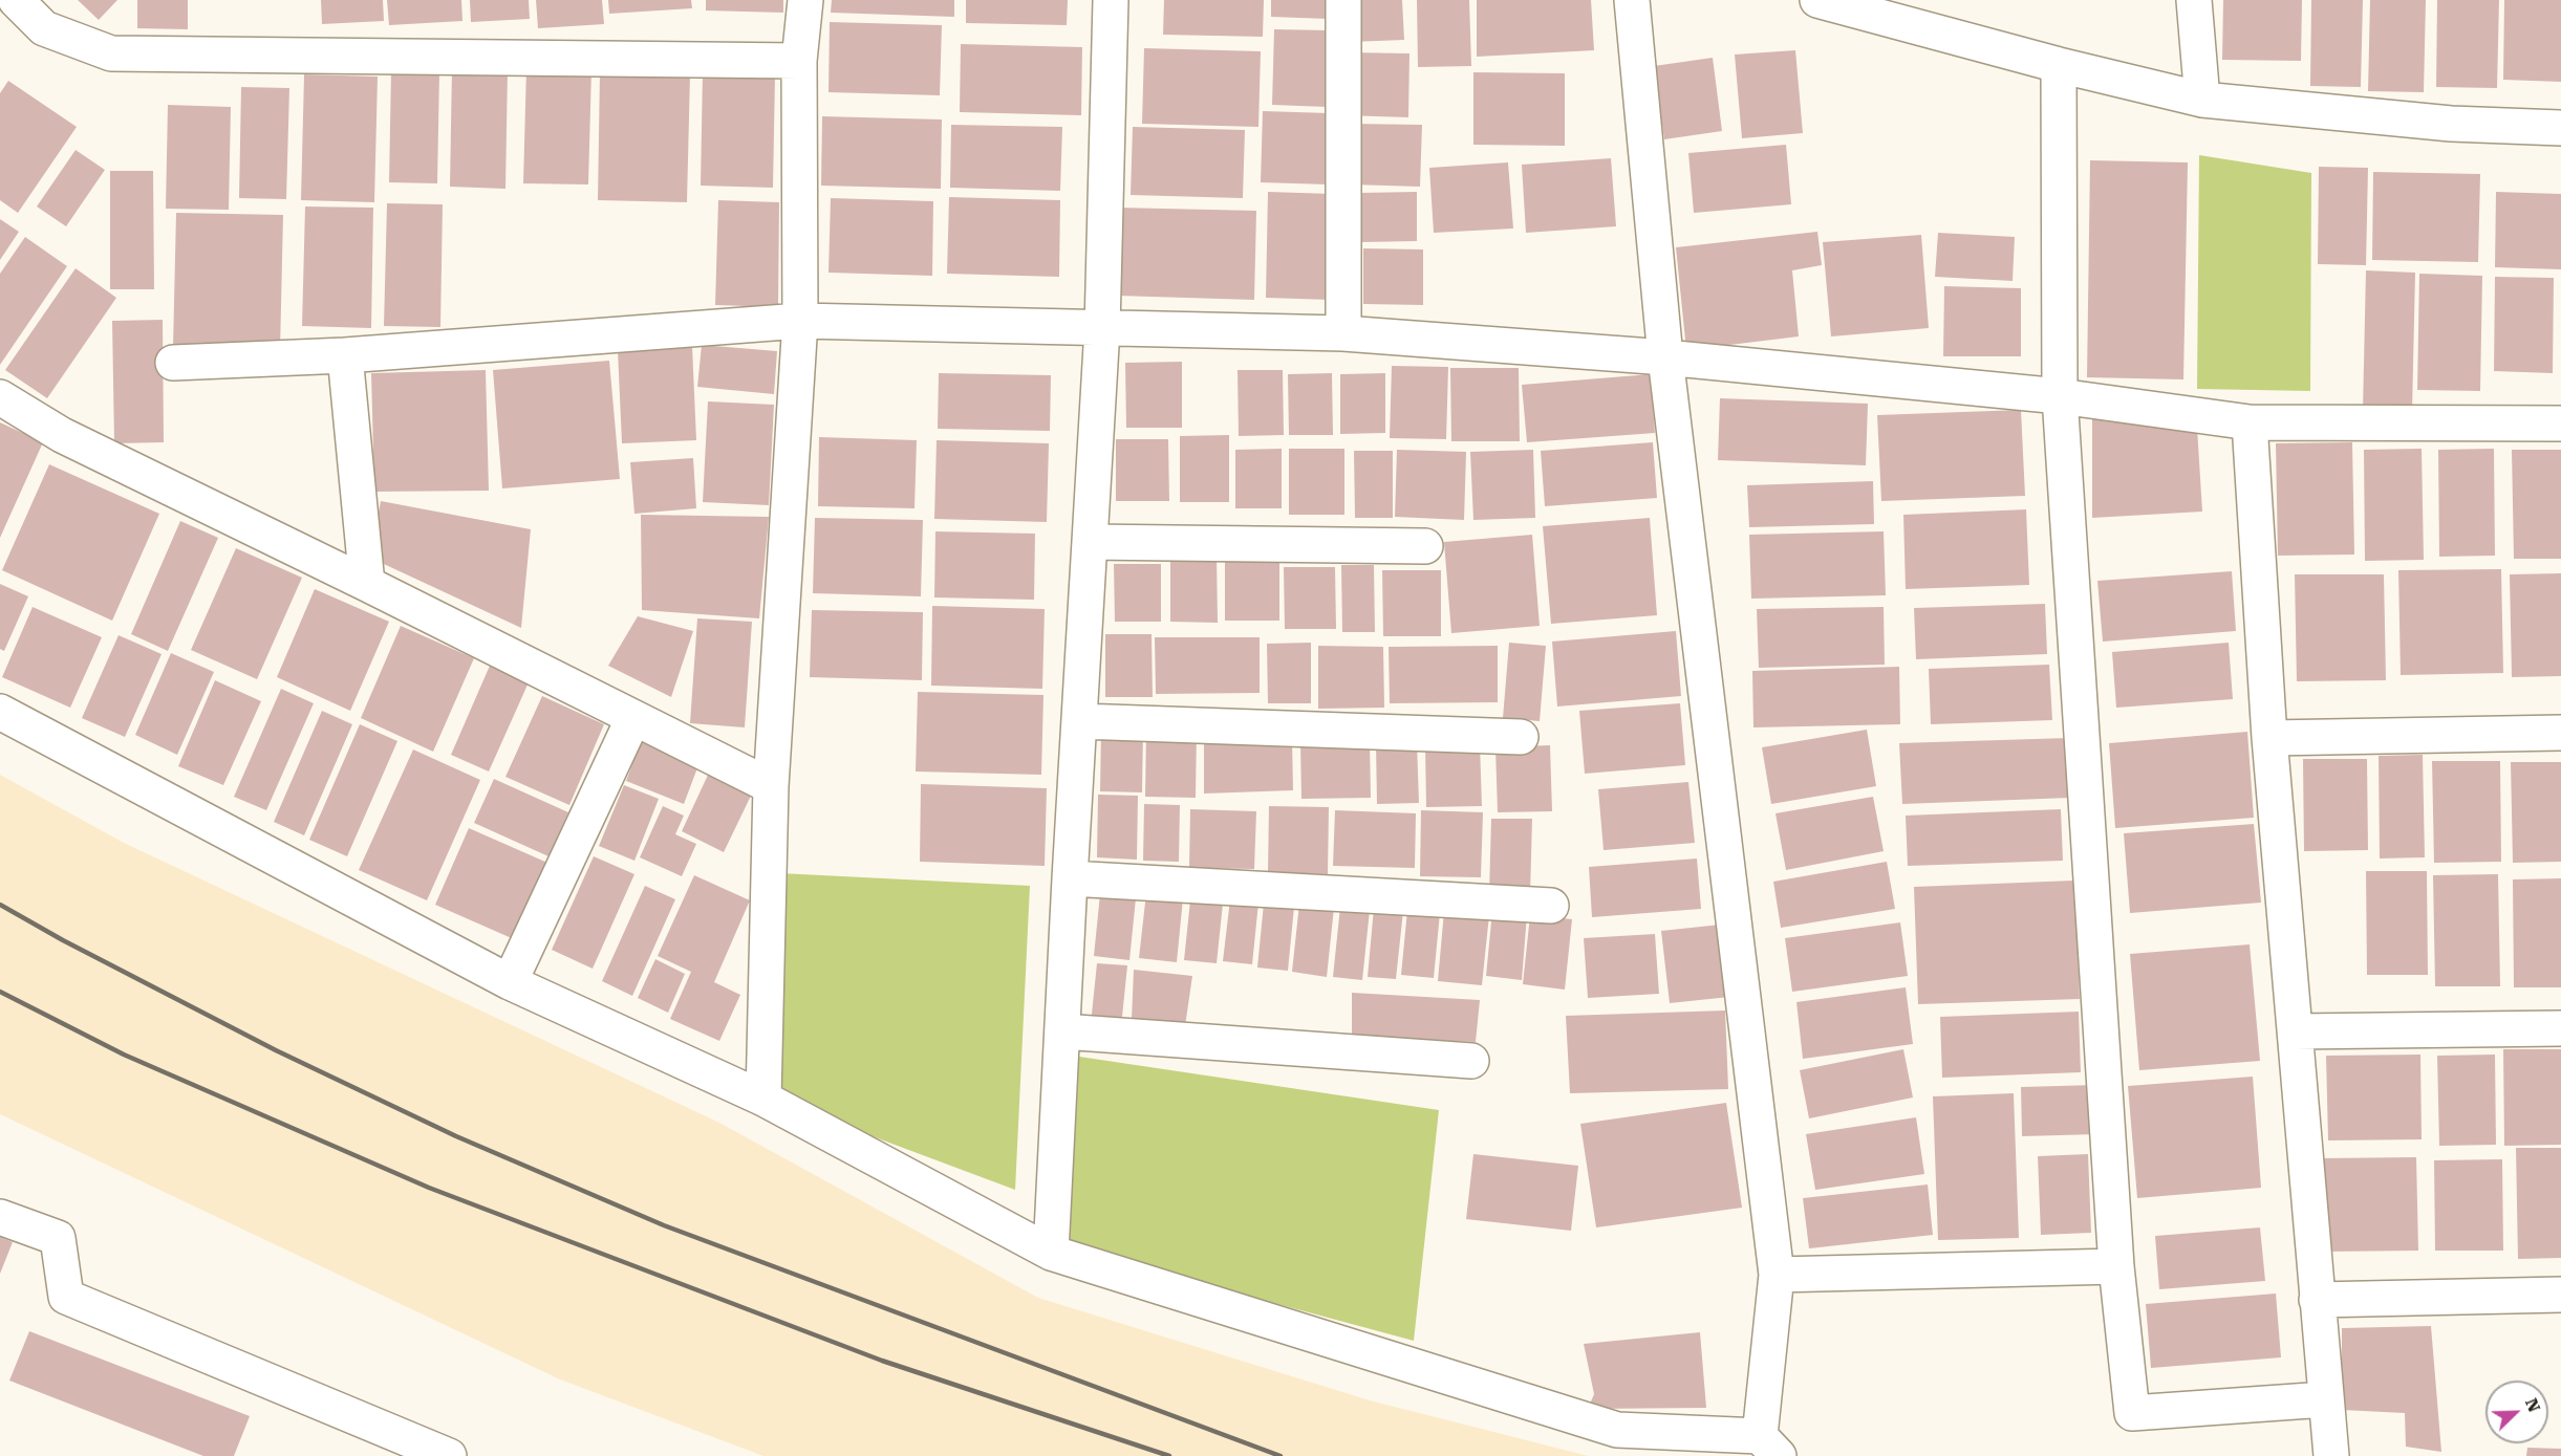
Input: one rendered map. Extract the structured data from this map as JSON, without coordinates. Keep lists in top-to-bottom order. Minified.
{"north":"top right"}
